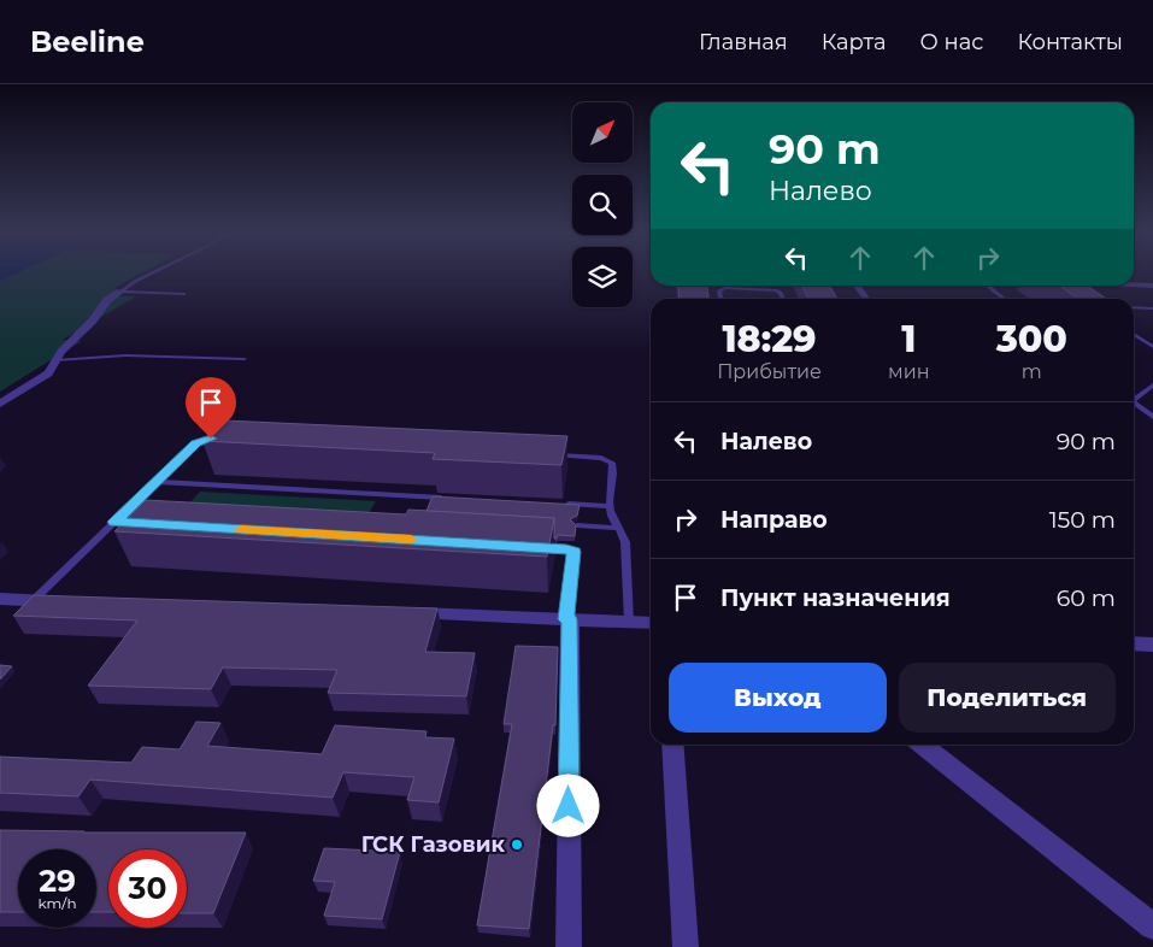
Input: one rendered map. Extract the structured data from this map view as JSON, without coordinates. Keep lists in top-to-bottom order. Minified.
{"places":["ГСК Газовик"],"north":"top right","page":{"header":"Beeline","nav":["Главная","Карта","О нас","Контакты"],"turn":["90 m","Налево"],"eta":["18:29","Прибытие","1","мин","300","m"],"list":[{"name":"Налево","value":"90 m"},{"name":"Направо","value":"150 m"},{"name":"Пункт назначения","value":"60 m"}],"buttons":["Выход","Поделиться"],"speed":"29 km/h","limit":"30"}}
